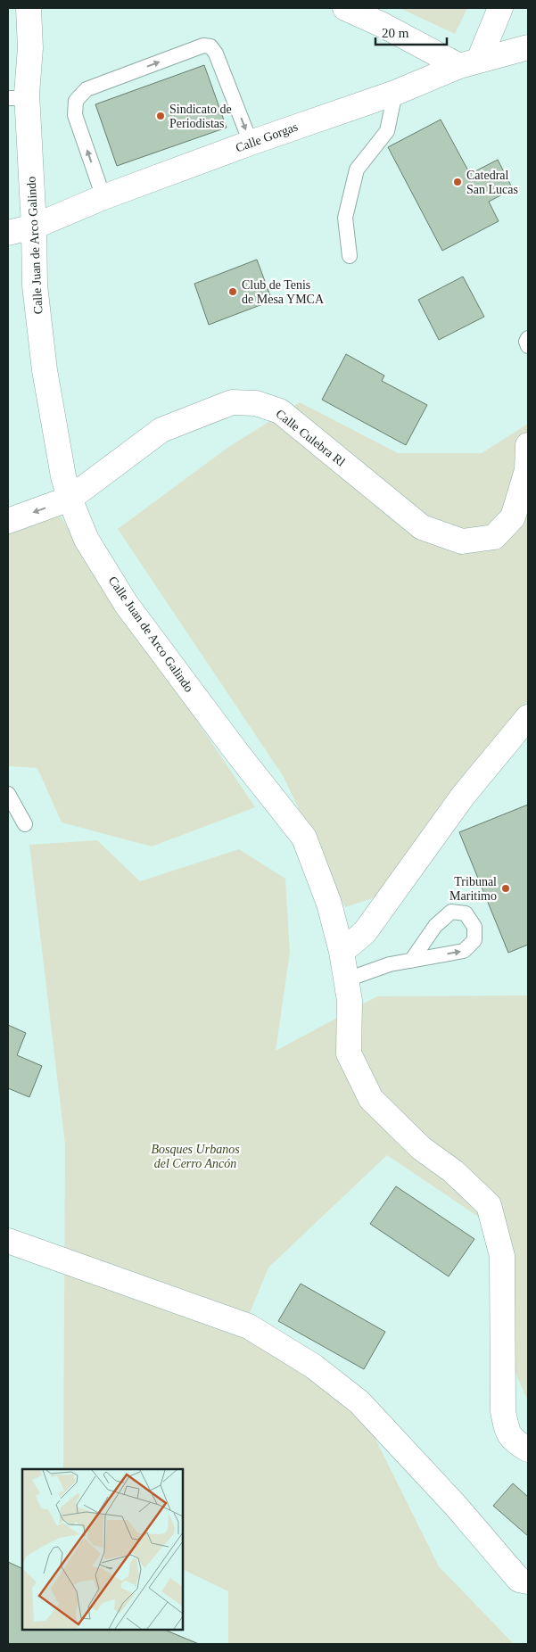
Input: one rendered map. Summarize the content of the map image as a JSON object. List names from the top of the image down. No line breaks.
{"streets":{"street":["Calle Gorgas","Calle Juan de Arco Galindo","Calle Culebra Rl"]},"crossings":[["Calle Gorgas","Calle Juan de Arco Galindo"],["Calle Juan de Arco Galindo","Calle Culebra Rl"]],"parks":["Bosques Urbanos del Cerro Ancón"],"places":["Sindicato de Periodistas","Catedral San Lucas","Club de Tenis de Mesa YMCA","Tribunal Maritimo"],"scale_bar":"20 m"}
